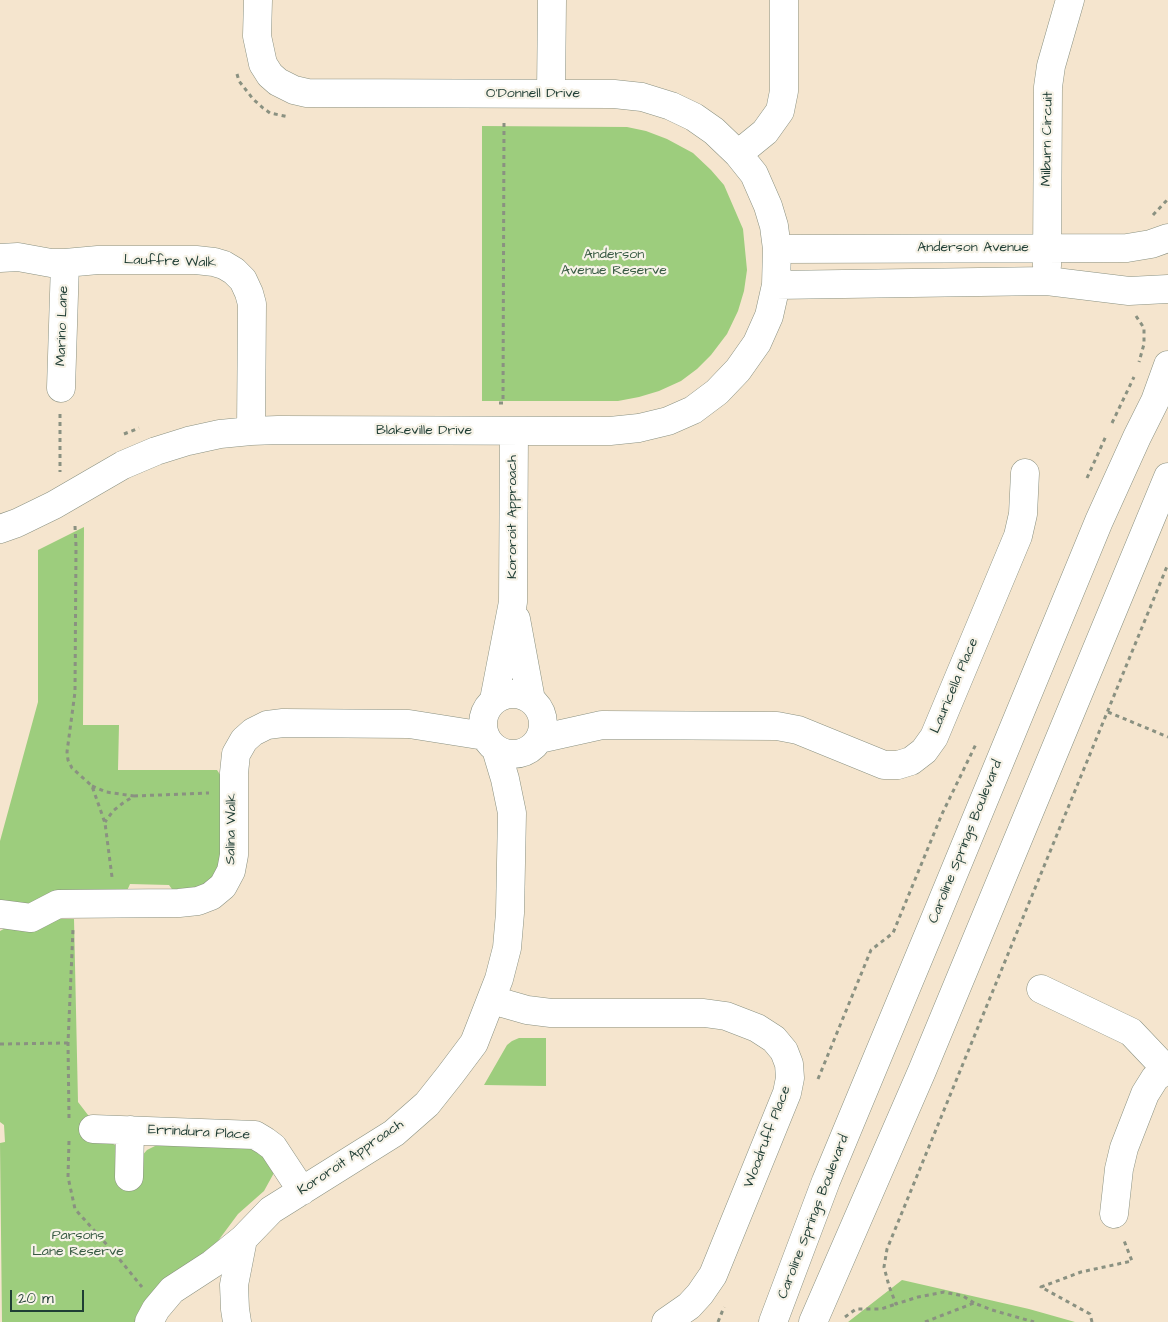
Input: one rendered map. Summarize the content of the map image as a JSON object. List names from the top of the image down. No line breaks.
{"streets":{"street":["O'Donnell Drive","Milburn Circuit","Anderson Avenue","Lauffre Walk","Marino Lane","Blakeville Drive","Kororoit Approach","Lauricella Place","Salina Walk","Caroline Springs Boulevard","Errindura Place","Woodruff Place"]},"crossings":[["O'Donnell Drive","Anderson Avenue"],["O'Donnell Drive","Blakeville Drive"],["Milburn Circuit","Anderson Avenue"],["Anderson Avenue","Blakeville Drive"],["Lauffre Walk","Marino Lane"],["Lauffre Walk","Blakeville Drive"],["Blakeville Drive","Kororoit Approach"],["Kororoit Approach","Lauricella Place"],["Kororoit Approach","Salina Walk"],["Kororoit Approach","Errindura Place"],["Kororoit Approach","Woodruff Place"],["Lauricella Place","Salina Walk"]],"parks":["Anderson Avenue Reserve","Parsons Lane Reserve"],"scale_bar":"20 m"}
